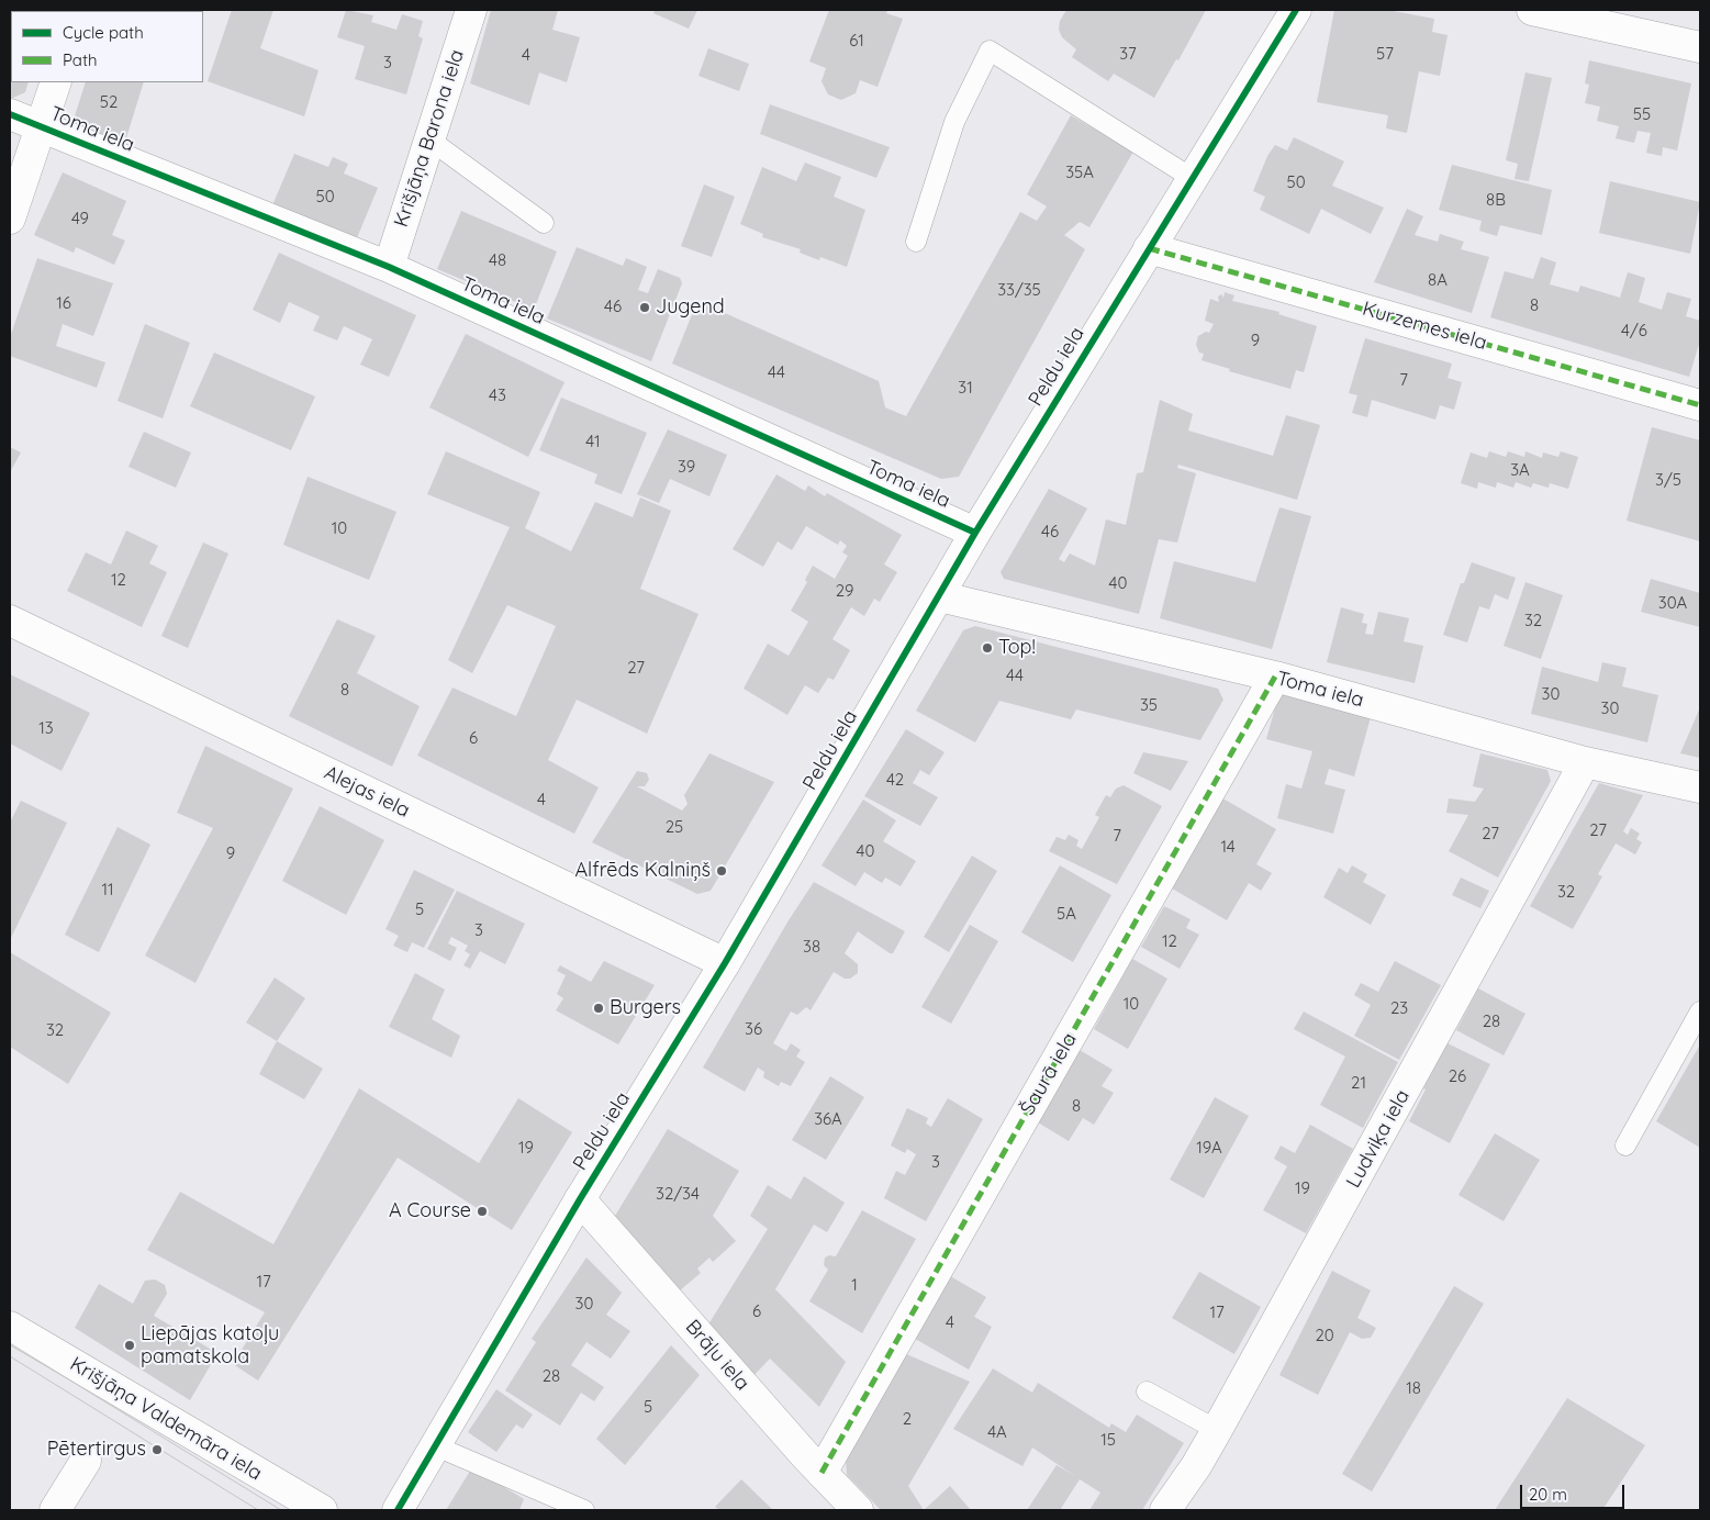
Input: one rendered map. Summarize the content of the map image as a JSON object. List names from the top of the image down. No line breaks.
{"streets":{"street":["Toma iela","Krišjāņa Barona iela","Kurzemes iela","Peldu iela","Alejas iela","Šaurā iela","Ludviķa iela","Brāļu iela","Krišjāņa Valdemāra iela"]},"crossings":[["Toma iela","Krišjāņa Barona iela"],["Toma iela","Peldu iela"],["Toma iela","Šaurā iela"],["Toma iela","Ludviķa iela"],["Kurzemes iela","Peldu iela"],["Peldu iela","Alejas iela"],["Peldu iela","Brāļu iela"],["Šaurā iela","Brāļu iela"]],"places":["Jugend","Top!","Alfrēds Kalniņš","Burgers","A Course","Liepājas katoļu pamatskola","Pētertirgus"],"house_numbers":["61","37","57","4","3","52","55","35A","50","50","8B","49","48","8A","33/35","16","8","46","4/6","9","44","7","31","43","41","39","3A","3/5","10","46","12","40","29","30A","32","27","44","8","30","35","30","13","6","42","4","25","27","27","7","14","40","9","11","32","5","5A","3","12","38","10","23","28","36","32","26","21","8","36A","19","19A","3","19","32/34","17","1","30","6","17","4","20","28","18","5","2","4A","15"],"legend":["Cycle path","Path"],"scale_bar":"20 m"}
